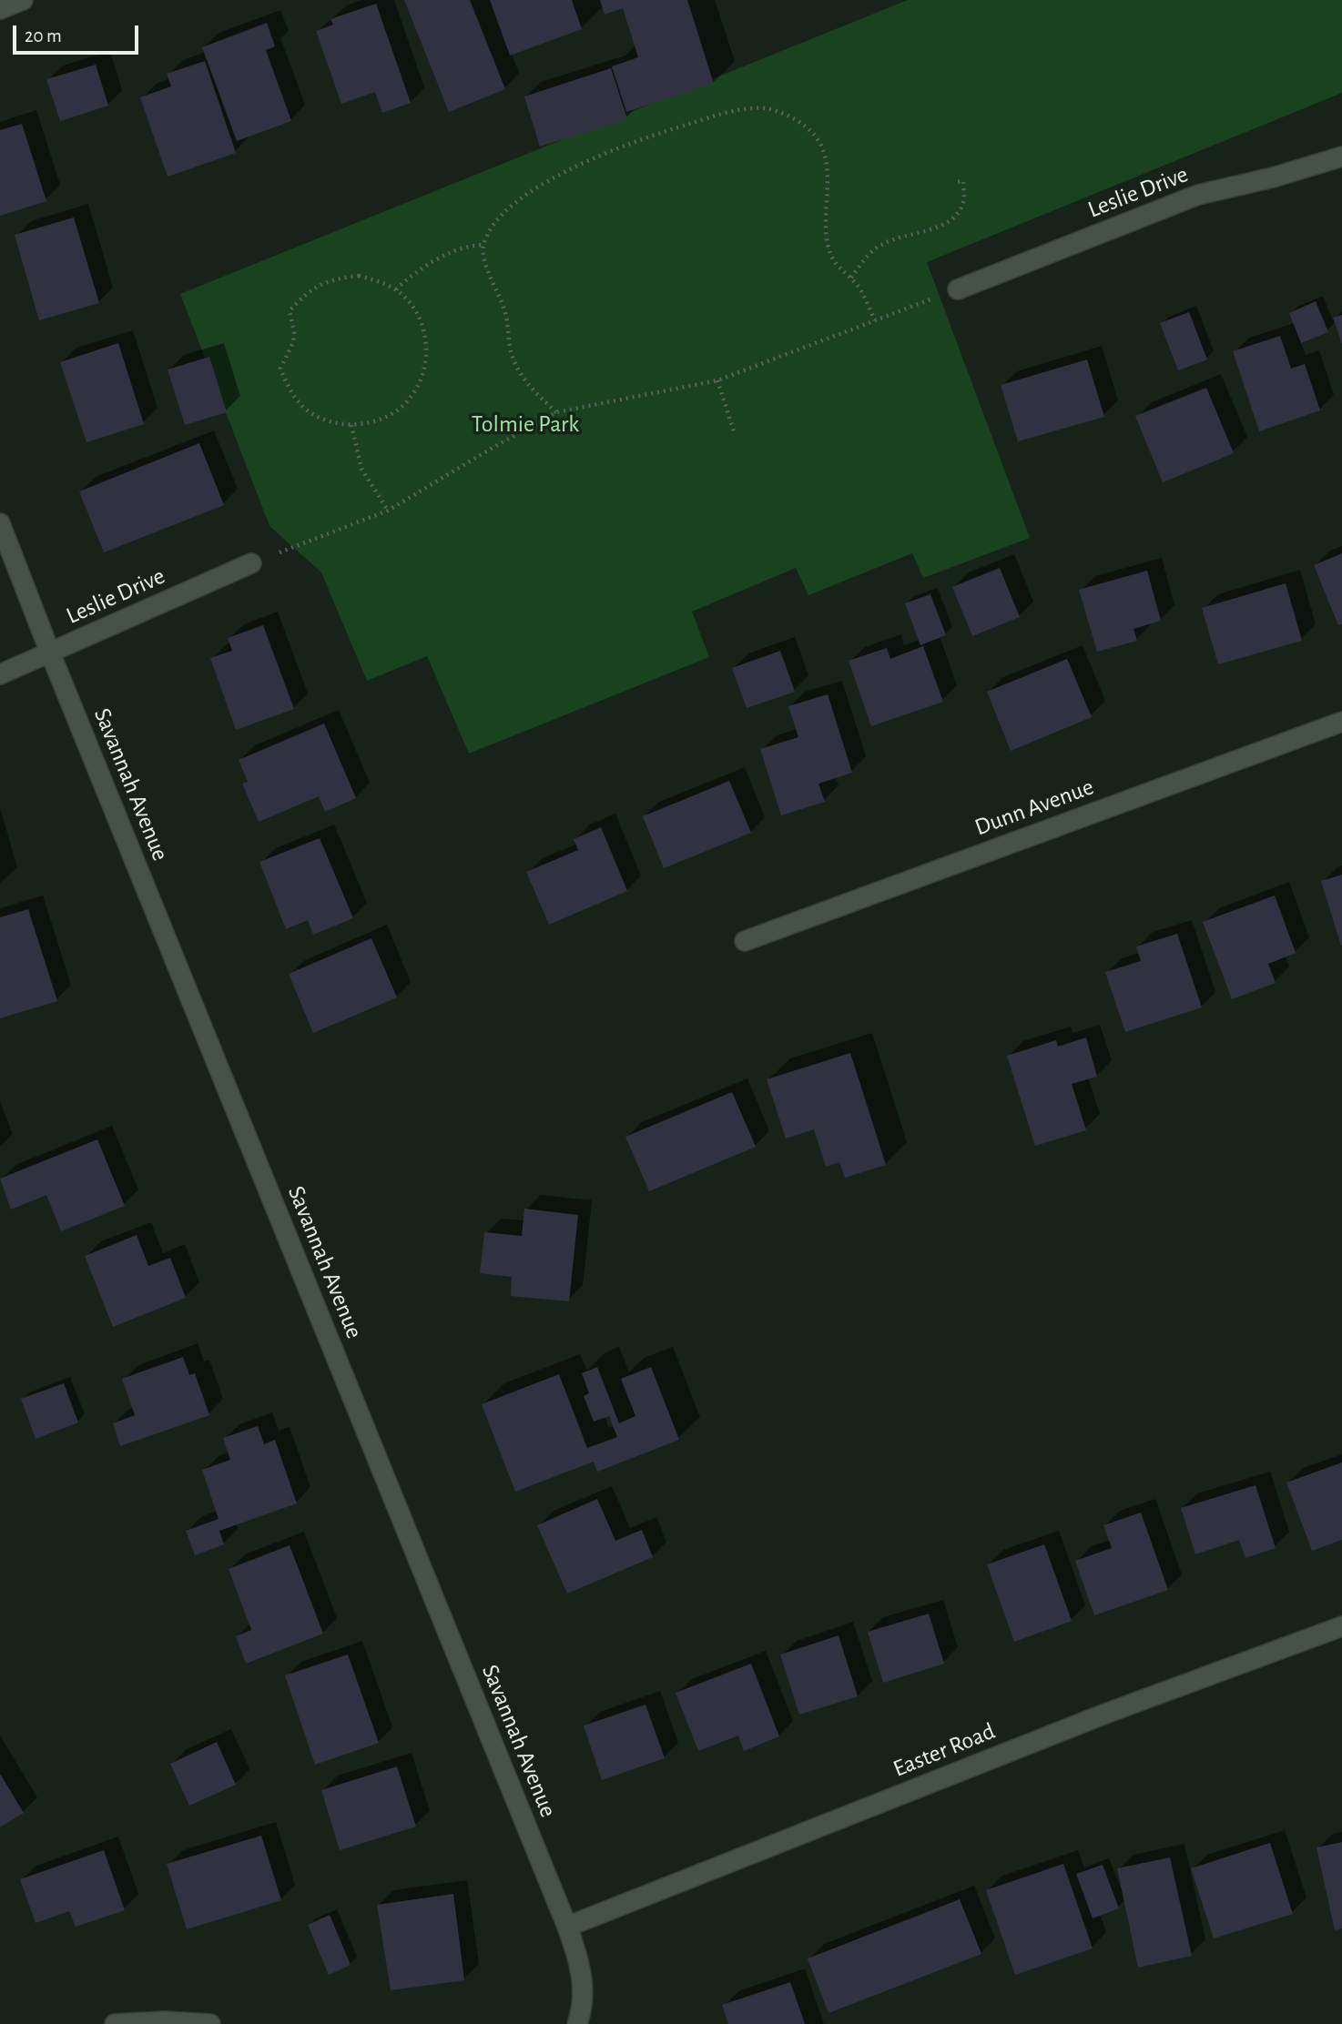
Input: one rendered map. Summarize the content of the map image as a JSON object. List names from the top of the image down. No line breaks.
{"streets":{"street":["Leslie Drive","Savannah Avenue","Dunn Avenue","Easter Road"]},"crossings":[["Leslie Drive","Savannah Avenue"],["Savannah Avenue","Easter Road"]],"parks":["Tolmie Park"],"scale_bar":"20 m"}
